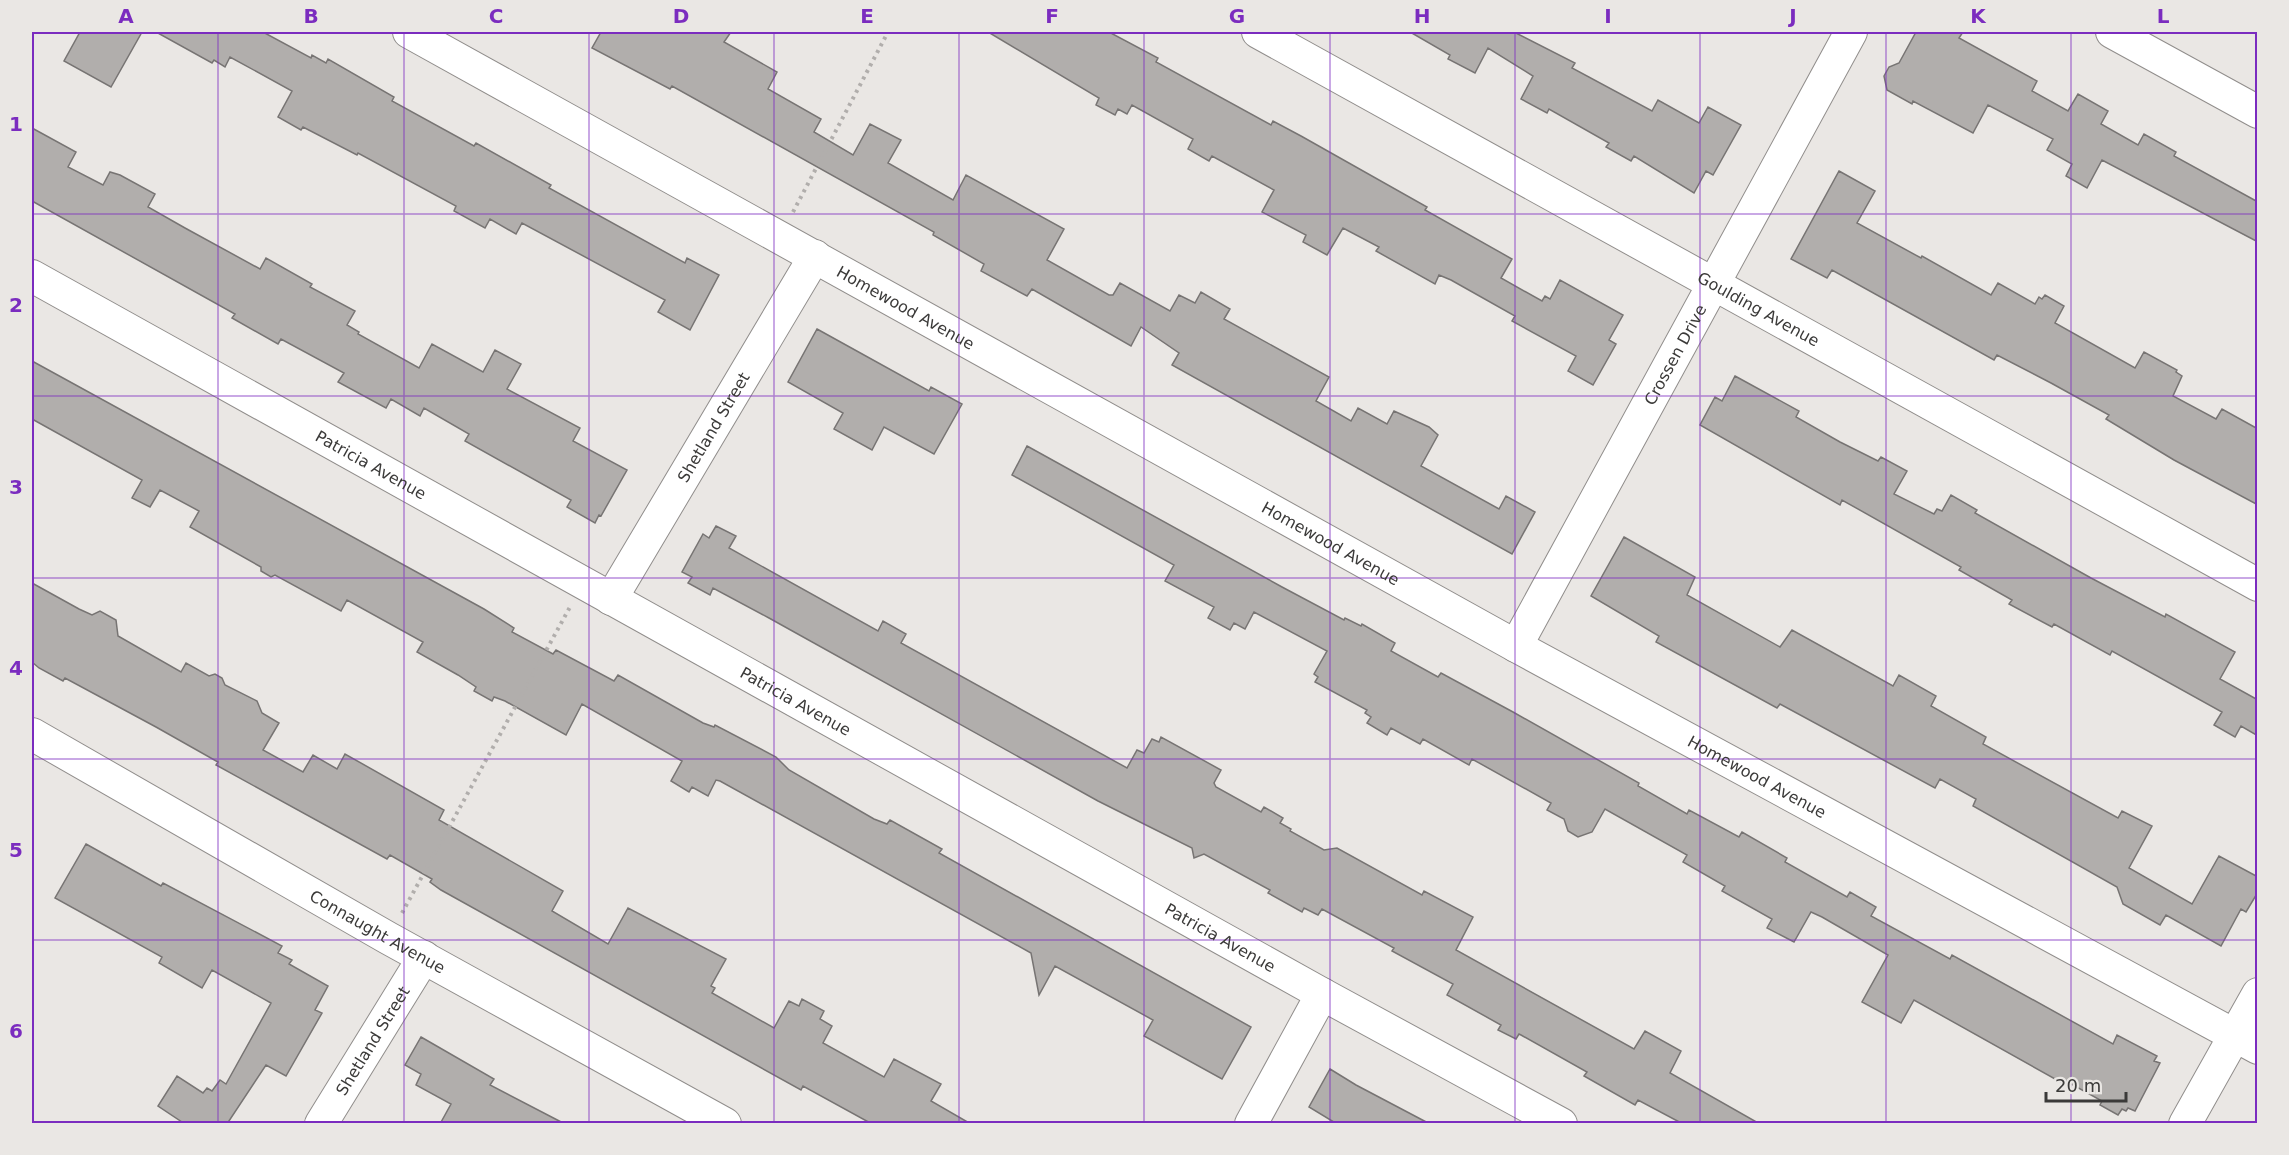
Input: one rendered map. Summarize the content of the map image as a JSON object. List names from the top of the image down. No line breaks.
{"streets":{"street":["Homewood Avenue","Goulding Avenue","Crossen Drive","Shetland Street","Patricia Avenue","Connaught Avenue"]},"crossings":[["Homewood Avenue","Crossen Drive"],["Homewood Avenue","Shetland Street"],["Goulding Avenue","Crossen Drive"],["Shetland Street","Patricia Avenue"],["Shetland Street","Connaught Avenue"]],"scale_bar":"20 m","grid":{"columns":["A","B","C","D","E","F","G","H","I","J","K","L"],"rows":["1","2","3","4","5","6"]}}
